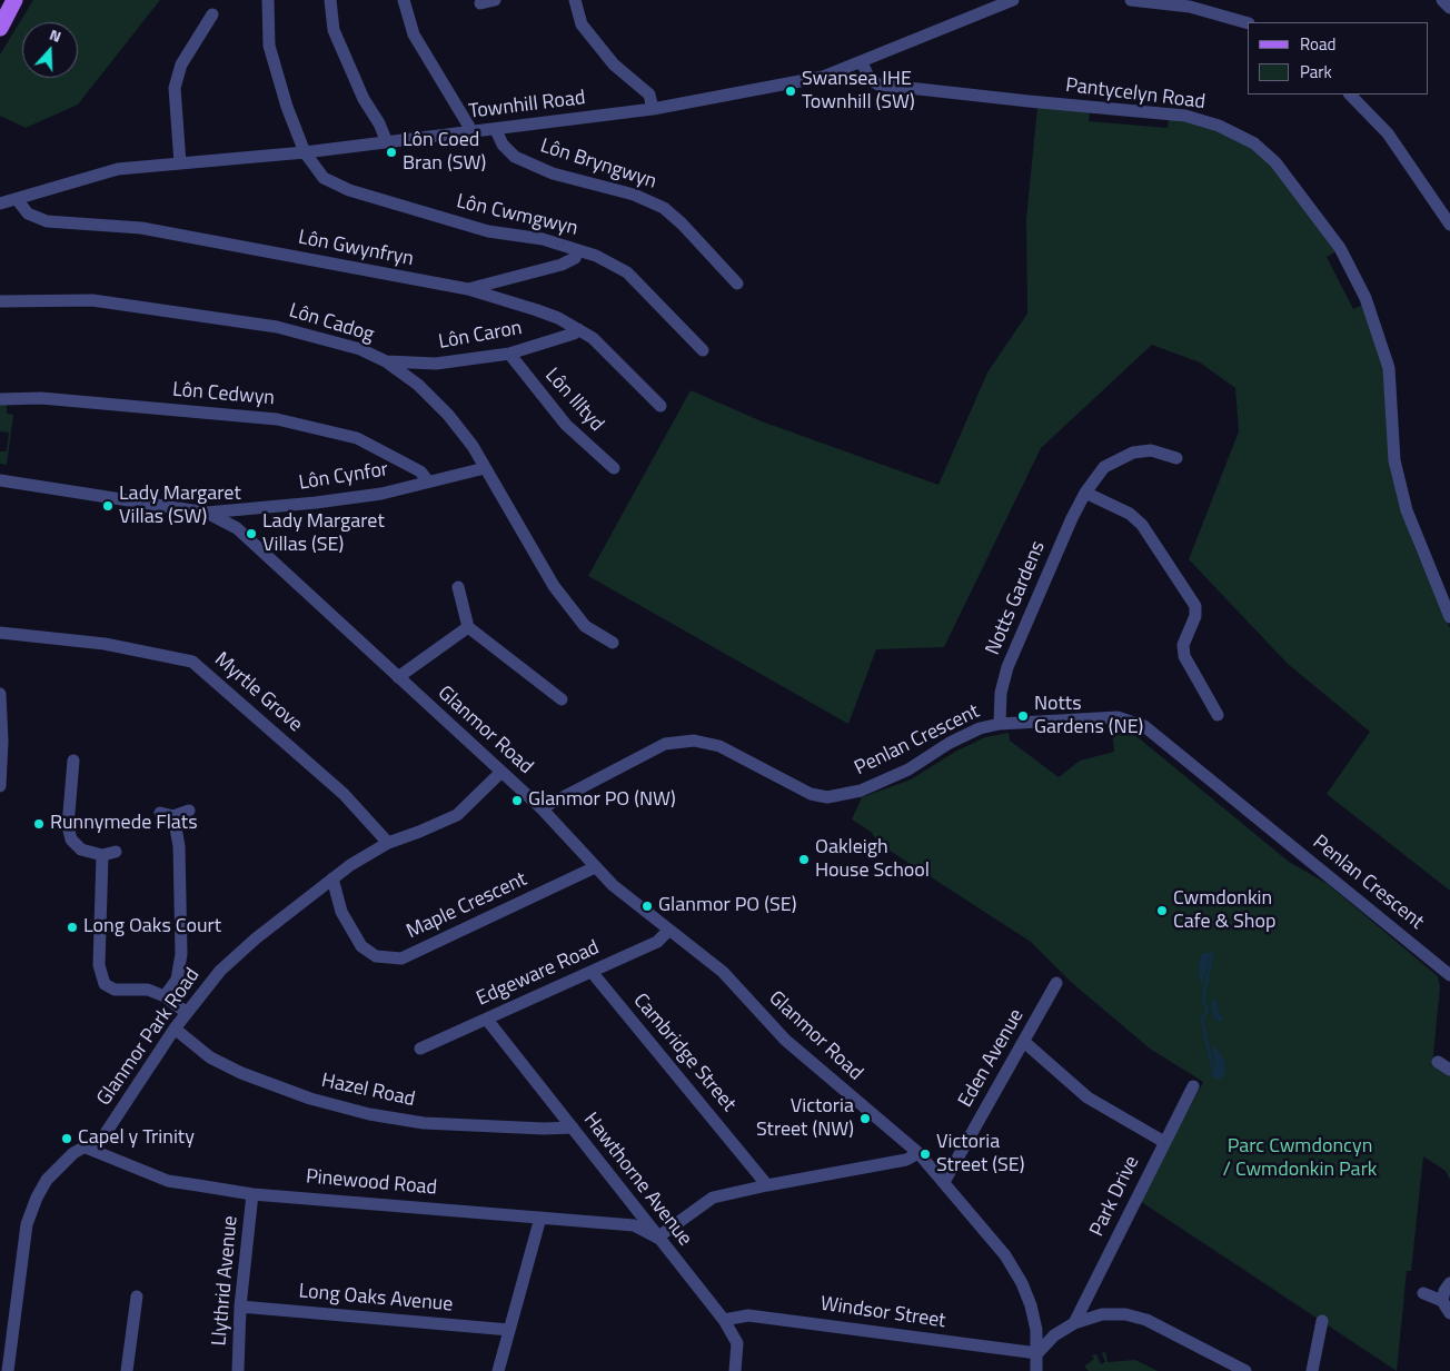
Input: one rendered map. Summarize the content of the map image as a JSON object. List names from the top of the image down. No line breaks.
{"streets":{"street":["Pantycelyn Road","Townhill Road","Lôn Bryngwyn","Lôn Cwmgwyn","Lôn Gwynfryn","Lôn Cadog","Lôn Caron","Lôn Cedwyn","Lôn Illtyd","Lôn Cynfor","Notts Gardens","Myrtle Grove","Glanmor Road","Penlan Crescent","Maple Crescent","Edgeware Road","Glanmor Park Road","Cambridge Street","Eden Avenue","Hazel Road","Hawthorne Avenue","Pinewood Road","Park Drive","Llythrid Avenue","Long Oaks Avenue","Windsor Street"]},"crossings":[["Pantycelyn Road","Townhill Road"],["Townhill Road","Lôn Bryngwyn"],["Townhill Road","Lôn Cwmgwyn"],["Townhill Road","Lôn Gwynfryn"],["Lôn Gwynfryn","Lôn Caron"],["Lôn Cadog","Lôn Caron"],["Lôn Cadog","Lôn Cynfor"],["Lôn Caron","Lôn Illtyd"],["Lôn Cedwyn","Lôn Cynfor"],["Lôn Cynfor","Glanmor Road"],["Notts Gardens","Penlan Crescent"],["Myrtle Grove","Glanmor Park Road"],["Glanmor Road","Penlan Crescent"],["Glanmor Road","Maple Crescent"],["Glanmor Road","Edgeware Road"],["Glanmor Road","Glanmor Park Road"],["Glanmor Road","Eden Avenue"],["Glanmor Road","Windsor Street"],["Maple Crescent","Glanmor Park Road"],["Edgeware Road","Cambridge Street"],["Edgeware Road","Hawthorne Avenue"],["Glanmor Park Road","Hazel Road"],["Glanmor Park Road","Pinewood Road"],["Hazel Road","Hawthorne Avenue"],["Hawthorne Avenue","Pinewood Road"],["Hawthorne Avenue","Windsor Street"],["Pinewood Road","Llythrid Avenue"],["Llythrid Avenue","Long Oaks Avenue"]],"parks":["Parc Cwmdoncyn / Cwmdonkin Park"],"places":["Swansea IHE Townhill (SW)","Lôn Coed Bran (SW)","Lady Margaret Villas (SW)","Lady Margaret Villas (SE)","Notts Gardens (NE)","Glanmor PO (NW)","Runnymede Flats","Oakleigh House School","Glanmor PO (SE)","Cwmdonkin Cafe & Shop","Long Oaks Court","Victoria Street (NW)","Capel y Trinity","Victoria Street (SE)"],"legend":["Road","Park"],"north":"top"}
